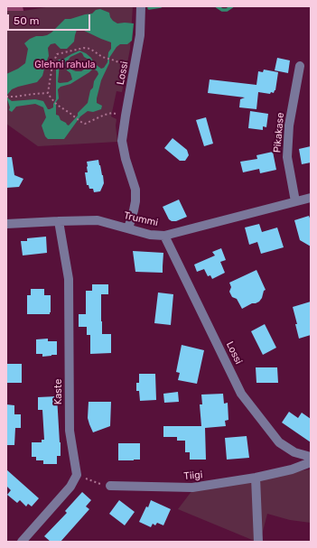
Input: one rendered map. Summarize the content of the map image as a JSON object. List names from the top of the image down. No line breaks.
{"streets":{"street":["Lossi","Pikakase","Trummi","Kaste","Tiigi"]},"crossings":[["Lossi","Trummi"],["Pikakase","Trummi"],["Trummi","Kaste"]],"parks":["Glehni rahula"],"scale_bar":"50 m"}
